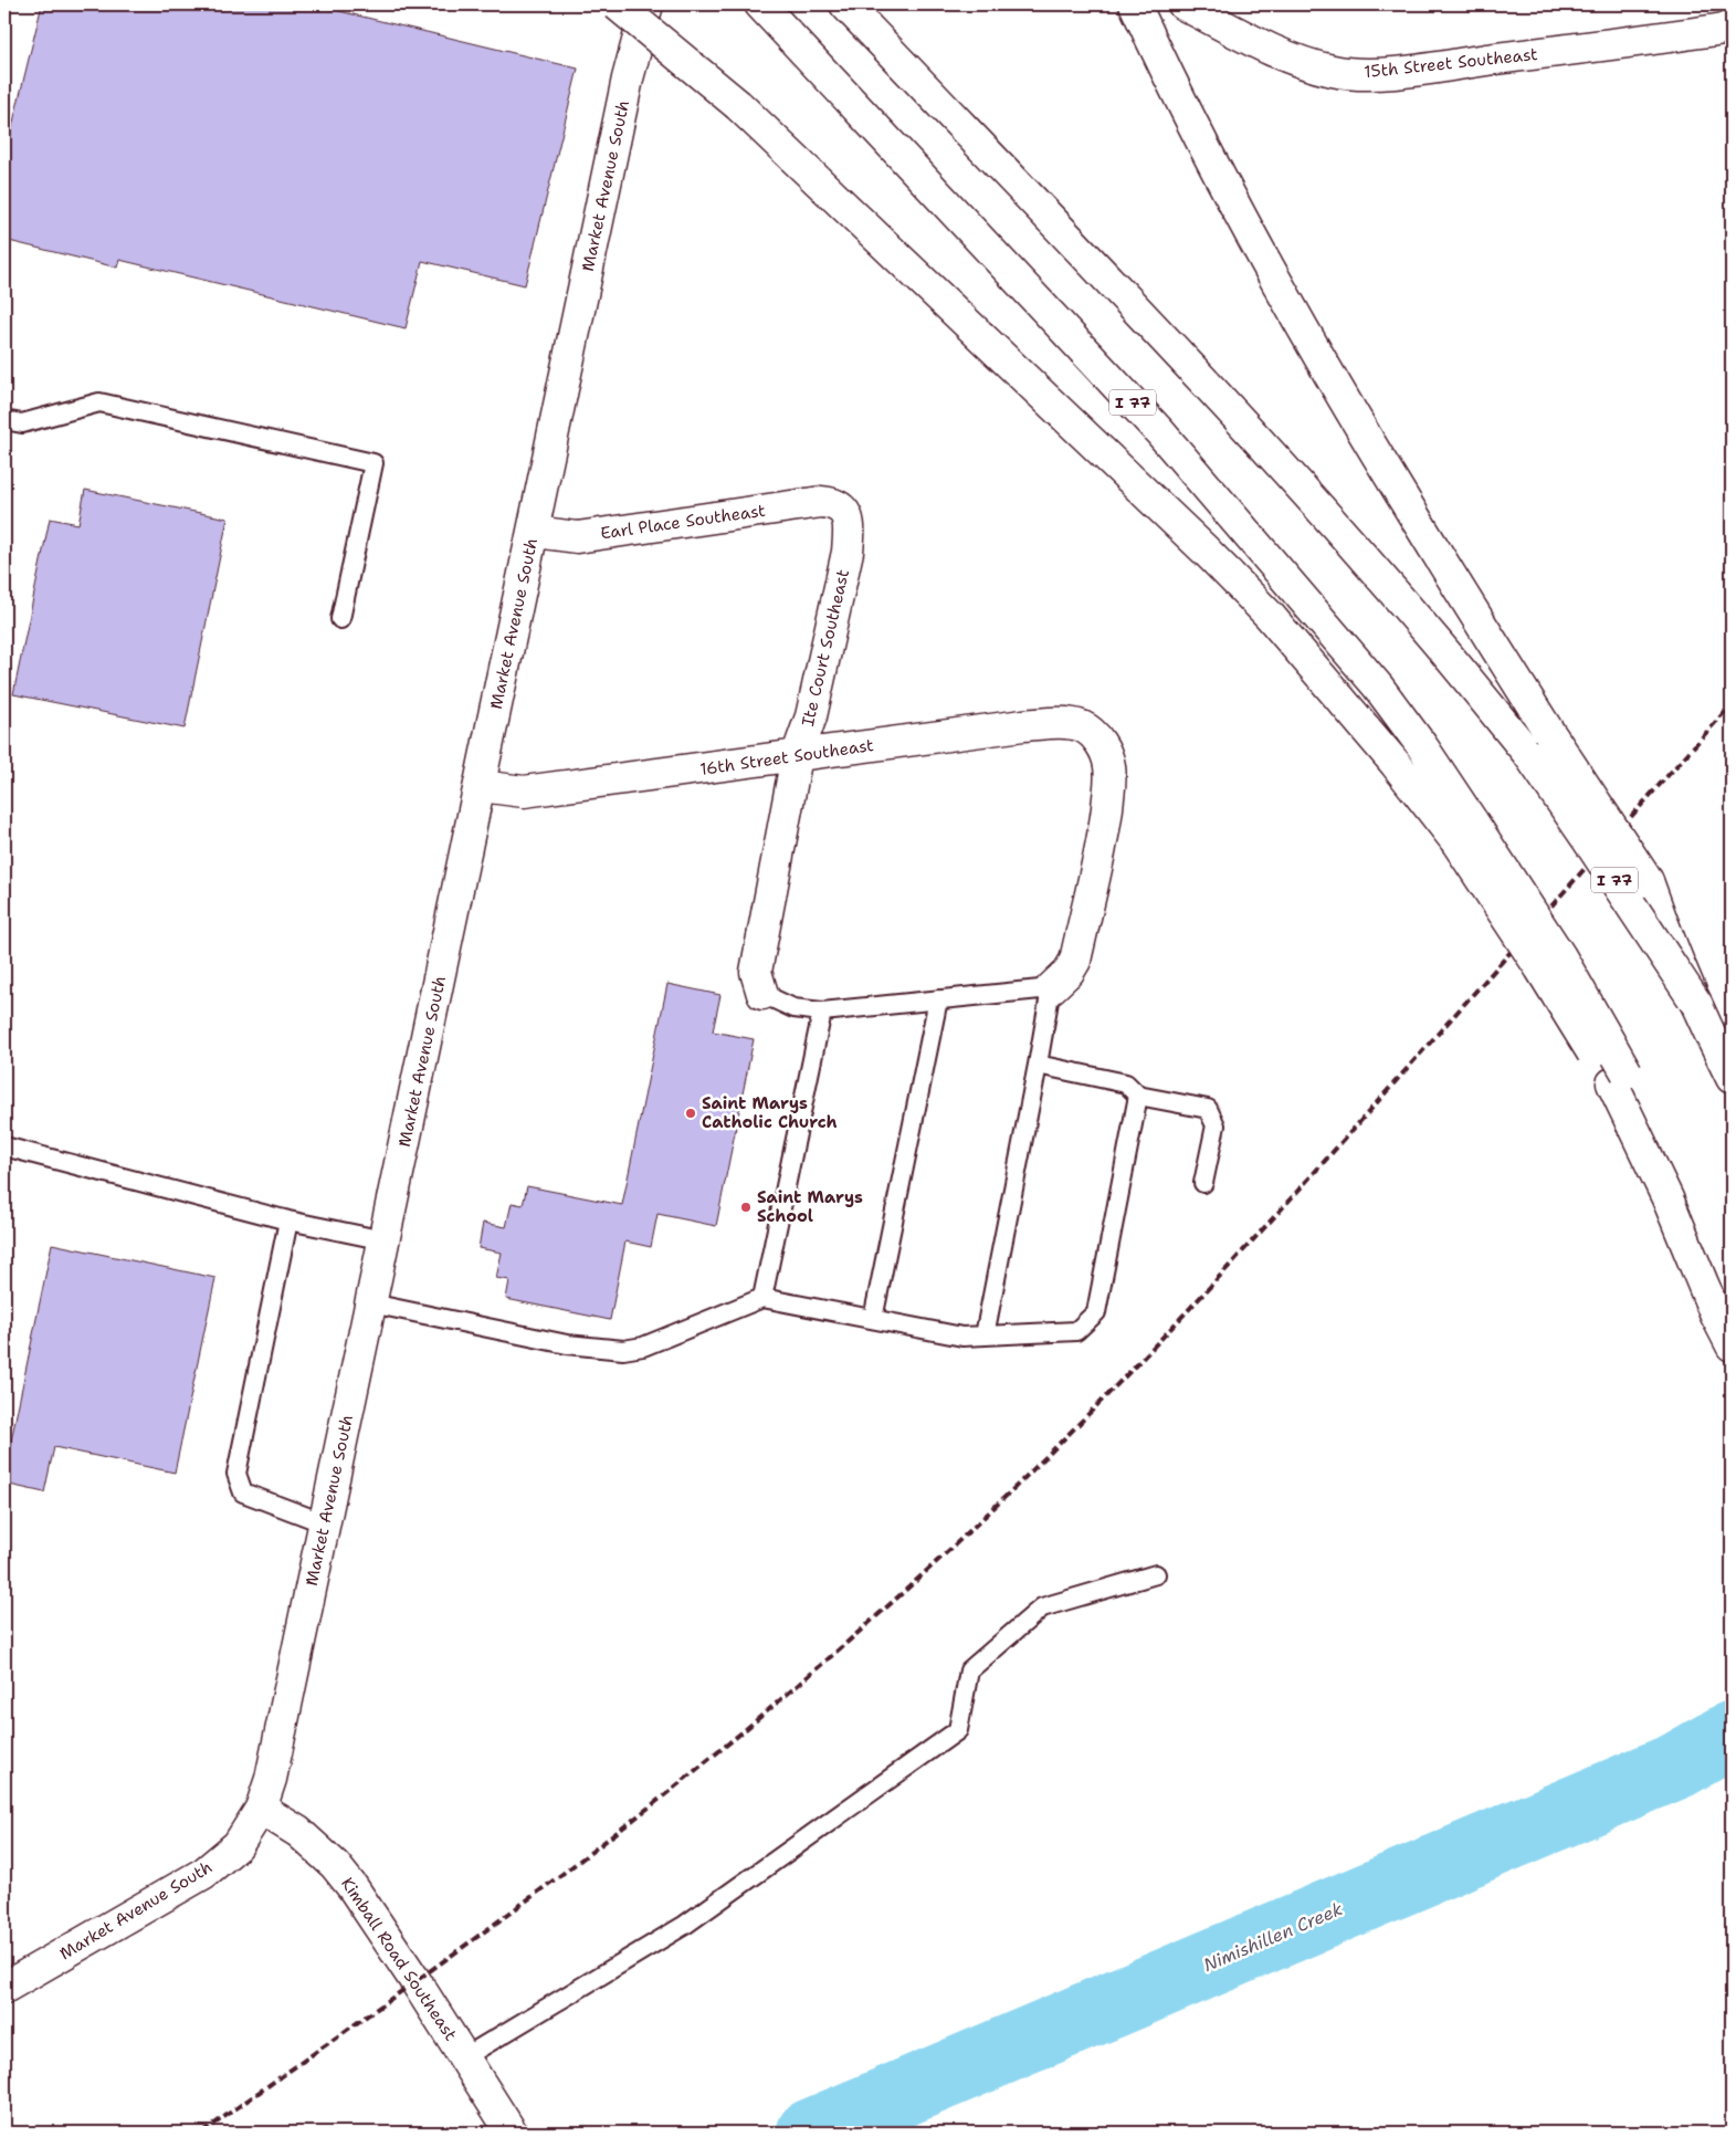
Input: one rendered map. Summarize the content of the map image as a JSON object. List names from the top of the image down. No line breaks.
{"streets":{"main road":["15th Street Southeast","Market Avenue South","I 77","Earl Place Southeast","Ite Court Southeast","16th Street Southeast","Kimball Road Southeast"]},"crossings":[["Market Avenue South","Earl Place Southeast"],["Market Avenue South","16th Street Southeast"],["Market Avenue South","Kimball Road Southeast"],["Earl Place Southeast","Ite Court Southeast"],["Ite Court Southeast","16th Street Southeast"]],"water":["Nimishillen Creek"],"places":["Saint Marys Catholic Church","Saint Marys School"]}
